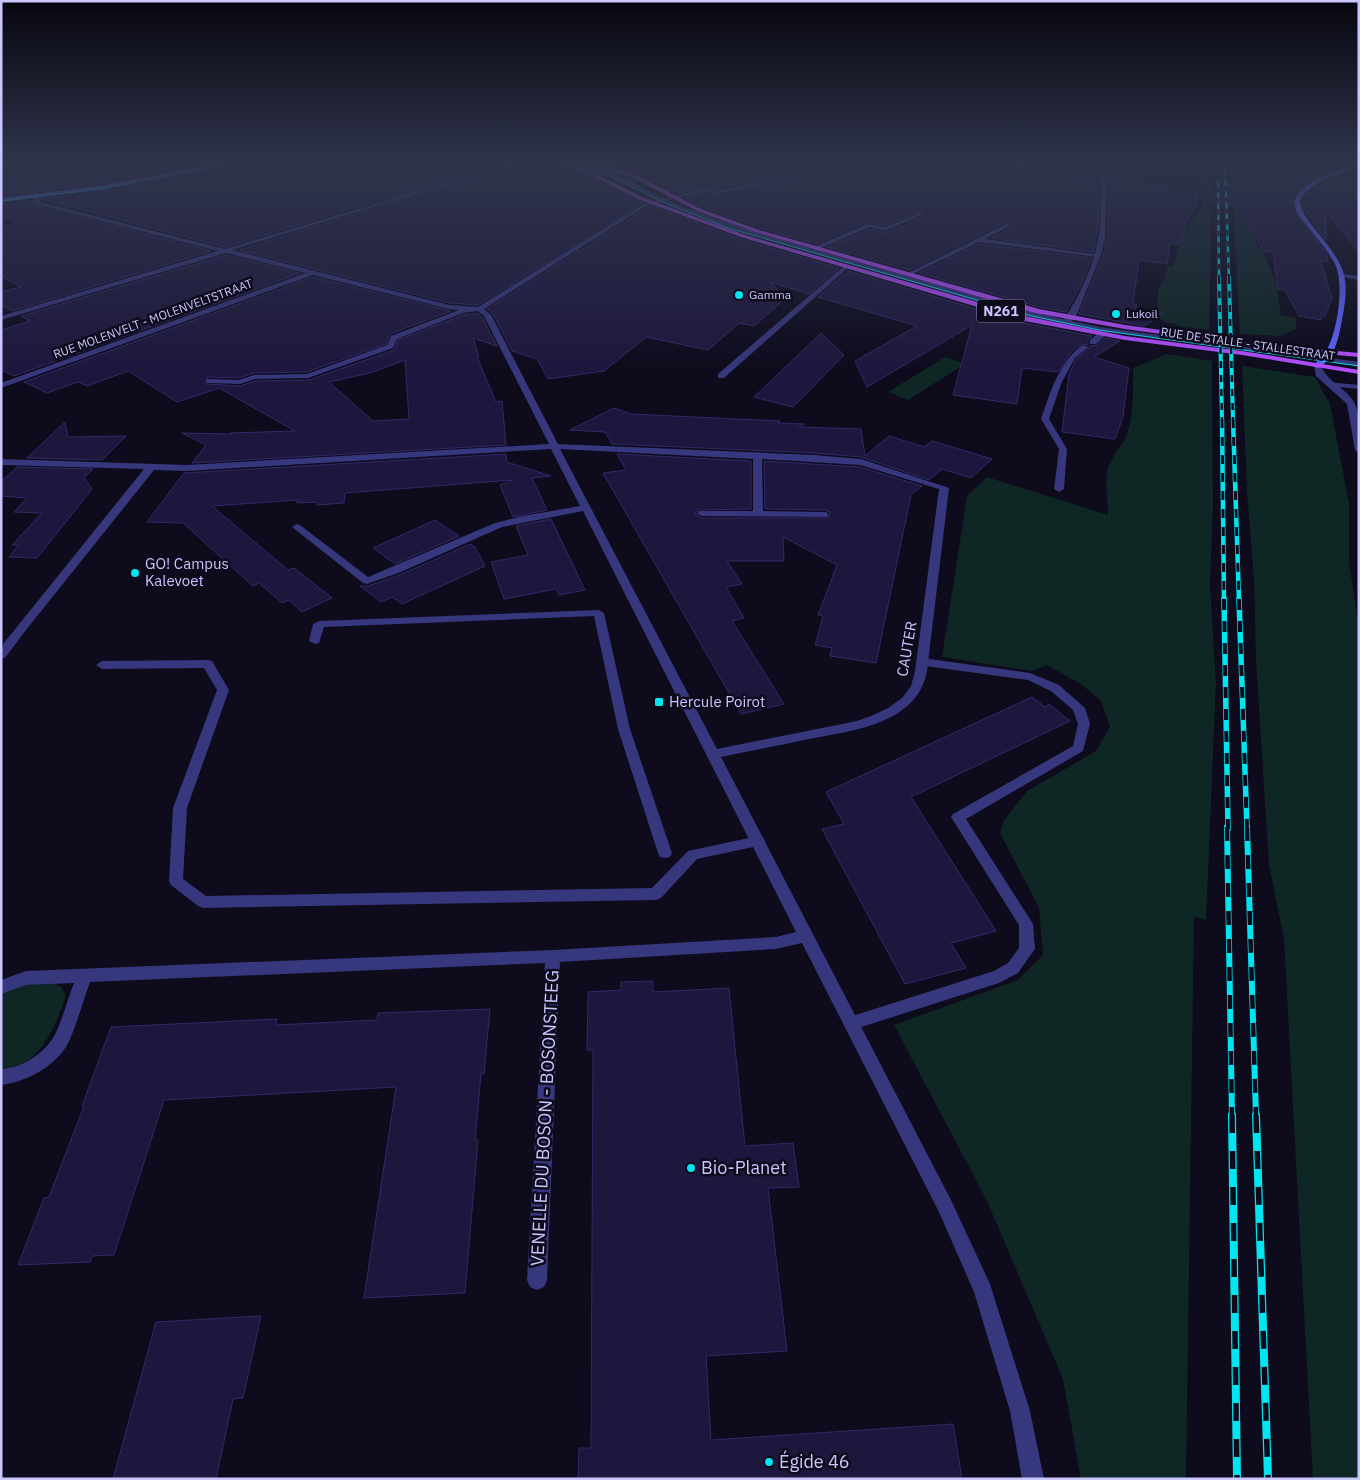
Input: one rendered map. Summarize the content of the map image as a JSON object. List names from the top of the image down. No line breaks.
{"streets":{"main road":["N261","RUE DE STALLE - STALLESTRAAT"],"street":["RUE MOLENVELT - MOLENVELTSTRAAT","CAUTER","VENELLE DU BOSON - BOSONSTEEG"]},"places":{"other":["Gamma","Lukoil","GO! Campus Kalevoet","Bio-Planet","Égide 46"],"transit":["Hercule Poirot"]}}
